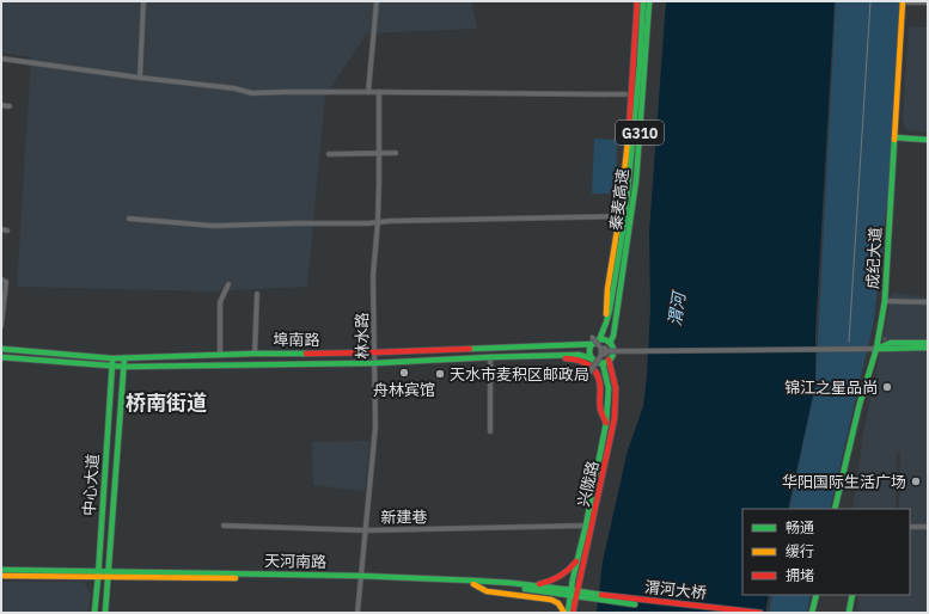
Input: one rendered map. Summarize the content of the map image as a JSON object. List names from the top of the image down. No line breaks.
{"streets":{"main road":["G310","秦麦高速","成纪大道","埠南路","兴陇路","中心大道","天河南路","渭河大桥"],"street":["林水路","新建巷"]},"crossings":[["秦麦高速","埠南路"],["秦麦高速","兴陇路"],["林水路","埠南路"],["林水路","新建巷"],["林水路","天河南路"],["埠南路","兴陇路"],["埠南路","中心大道"],["兴陇路","新建巷"],["兴陇路","天河南路"],["中心大道","天河南路"],["天河南路","渭河大桥"]],"districts":["桥南街道"],"water":["渭河"],"places":["舟林宾馆","天水市麦积区邮政局","锦江之星品尚","华阳国际生活广场"],"legend":["畅通","缓行","拥堵"]}
